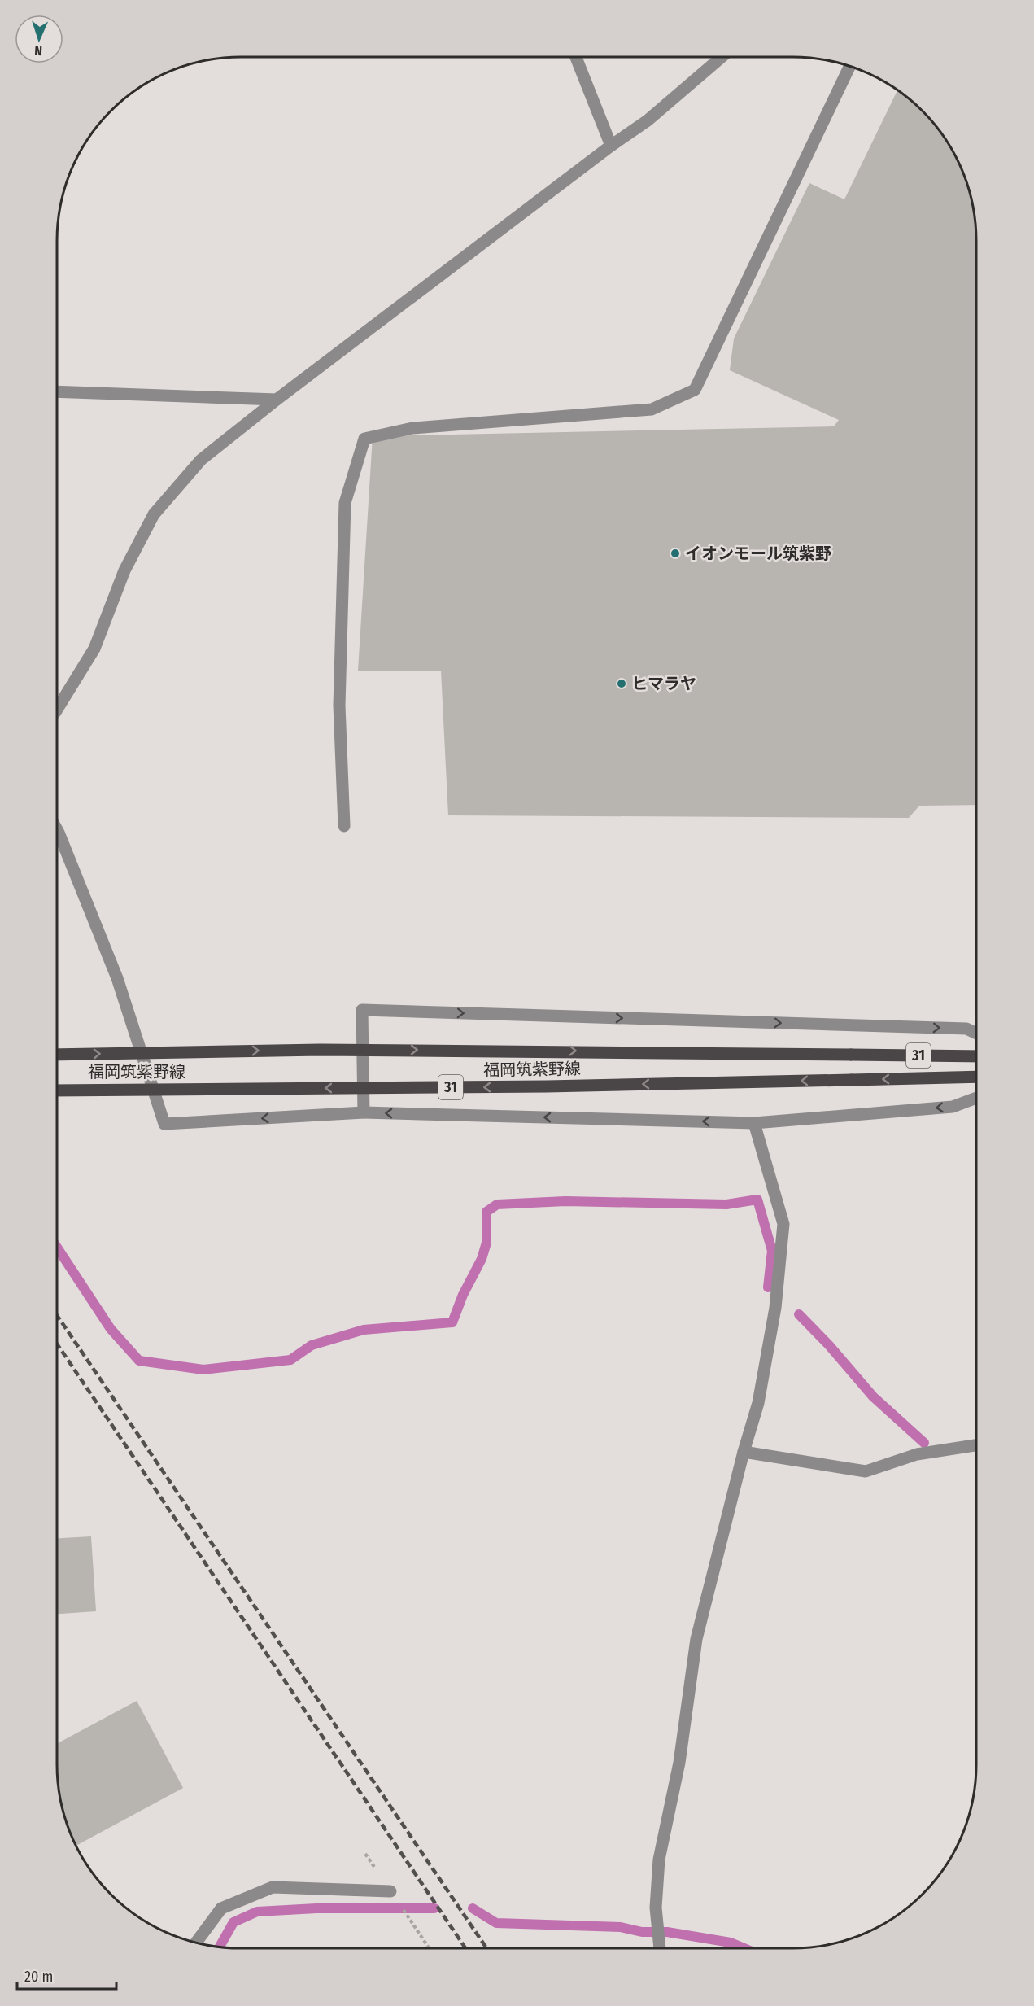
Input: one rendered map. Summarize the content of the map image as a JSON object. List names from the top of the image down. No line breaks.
{"streets":{"main road":["31","福岡筑紫野線"]},"places":["イオンモール筑紫野","ヒマラヤ"],"scale_bar":"20 m","north":"bottom"}
